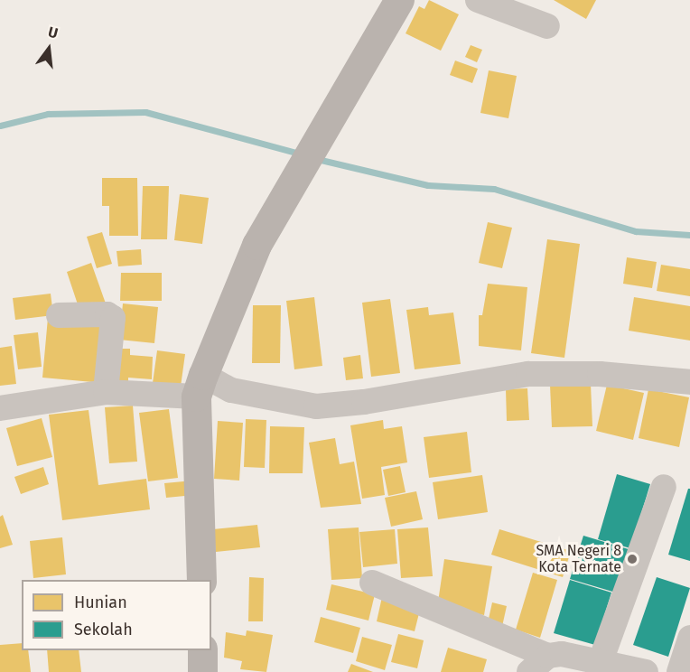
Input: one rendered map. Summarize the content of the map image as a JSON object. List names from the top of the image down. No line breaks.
{"places":["SMA Negeri 8 Kota Ternate"],"legend":["Hunian","Sekolah"],"north":"top"}
